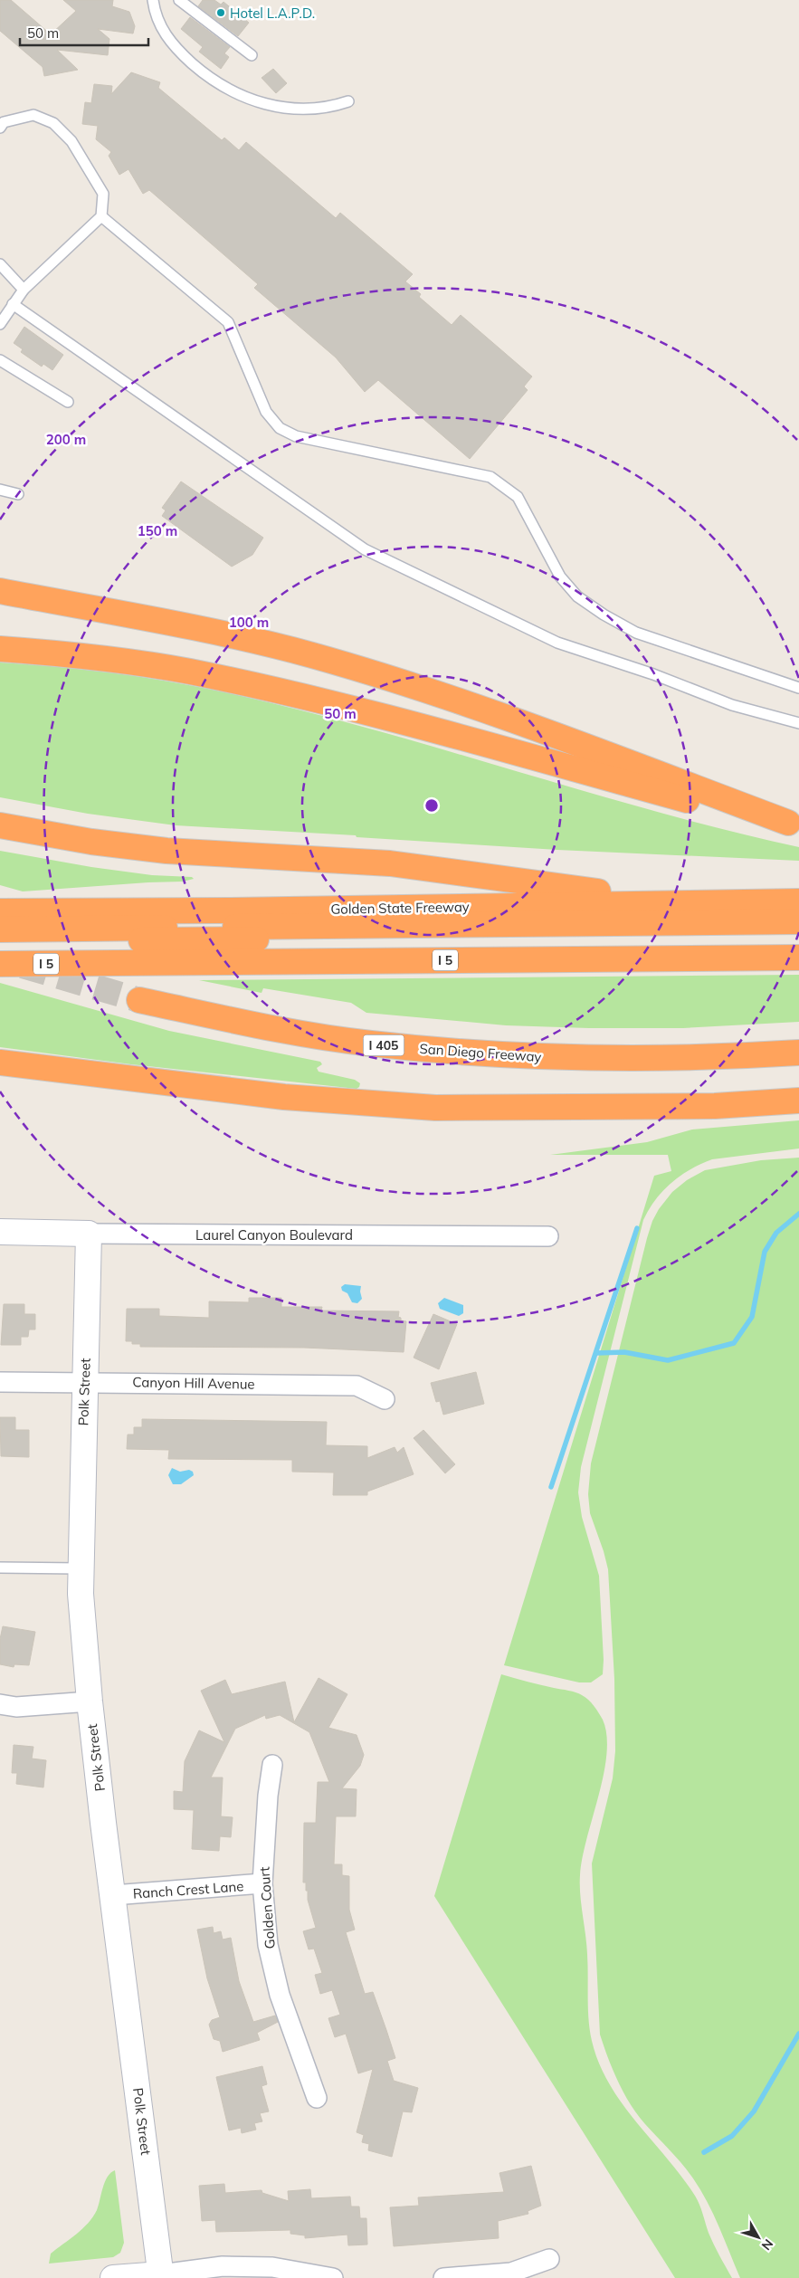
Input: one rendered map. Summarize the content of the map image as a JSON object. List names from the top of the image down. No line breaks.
{"streets":{"highway":["Golden State Freeway","I 5","I 405","San Diego Freeway"],"street":["Laurel Canyon Boulevard","Canyon Hill Avenue","Polk Street","Ranch Crest Lane","Golden Court"]},"crossings":[["Laurel Canyon Boulevard","Polk Street"],["Canyon Hill Avenue","Polk Street"],["Polk Street","Ranch Crest Lane"],["Ranch Crest Lane","Golden Court"]],"places":["Hotel L.A.P.D."],"scale_bar":"50 m","north":"bottom right","rings":["200 m","150 m","100 m","50 m"]}
